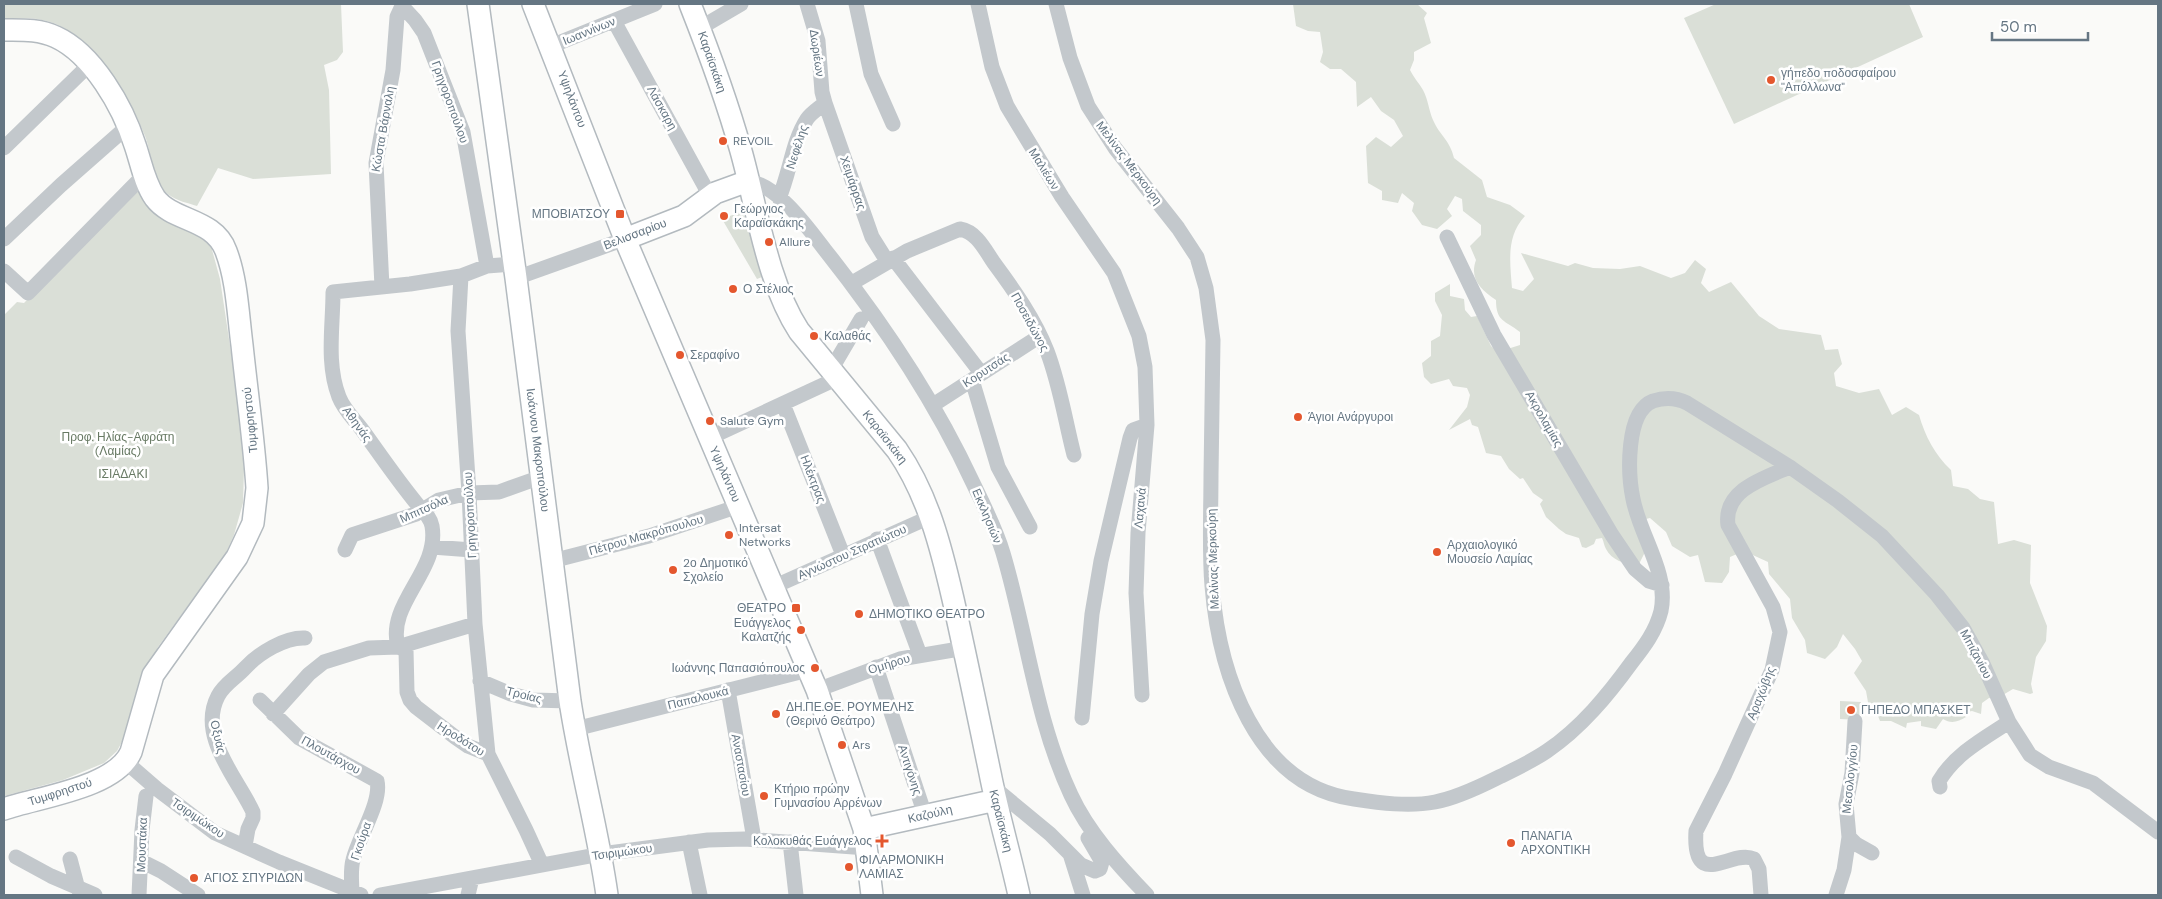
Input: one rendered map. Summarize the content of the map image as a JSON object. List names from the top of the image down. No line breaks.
{"streets":{"street":["Ιωαννίνων","Δωριέων","Καραϊσκάκη","Υψηλάντου","Γρηγοροπούλου","Λάσκαρη","Κώστα Βάρναλη","Νεφέλης","Μελίνας Μερκούρη","Μαλιέων","Χειμάρρας","Βελισσαρίου","Ποσειδώνος","Κορυτσάς","Ακρολαμίας","Τυμφρηστού","Αθηνάς","Ιωάννου Μακροπούλου","Ηλέκτρας","Λαχανά","Μπιτσόλα","Εκκλησιών","Πέτρου Μακρόπουλου","Αγνώστου Στρατιώτου","Μπιζανίου","Ομήρου","Αραχώβης","Τροίας","Παπαλουκά","Οξυάς","Ηροδότου","Πλουτάρχου","Αναστασίου","Αντιγόνης","Μεσολογγίου","Καζούλη","Τσιριμώκου","Γκούρα","Μουστάκα"]},"crossings":[["Ιωαννίνων","Υψηλάντου"],["Ιωαννίνων","Λάσκαρη"],["Δωριέων","Νεφέλης"],["Δωριέων","Χειμάρρας"],["Καραϊσκάκη","Βελισσαρίου"],["Καραϊσκάκη","Εκκλησιών"],["Καραϊσκάκη","Αγνώστου Στρατιώτου"],["Καραϊσκάκη","Ομήρου"],["Καραϊσκάκη","Καζούλη"],["Υψηλάντου","Βελισσαρίου"],["Υψηλάντου","Πέτρου Μακρόπουλου"],["Υψηλάντου","Αγνώστου Στρατιώτου"],["Υψηλάντου","Ομήρου"],["Υψηλάντου","Παπαλουκά"],["Υψηλάντου","Καζούλη"],["Υψηλάντου","Τσιριμώκου"],["Γρηγοροπούλου","Κώστα Βάρναλη"],["Γρηγοροπούλου","Βελισσαρίου"],["Γρηγοροπούλου","Μπιτσόλα"],["Γρηγοροπούλου","Τροίας"],["Γρηγοροπούλου","Ηροδότου"],["Λάσκαρη","Βελισσαρίου"],["Κώστα Βάρναλη","Βελισσαρίου"],["Νεφέλης","Χειμάρρας"],["Νεφέλης","Εκκλησιών"],["Μελίνας Μερκούρη","Ακρολαμίας"],["Μελίνας Μερκούρη","Μπιζανίου"],["Μαλιέων","Λαχανά"],["Χειμάρρας","Ποσειδώνος"],["Χειμάρρας","Κορυτσάς"],["Βελισσαρίου","Αθηνάς"],["Βελισσαρίου","Ιωάννου Μακροπούλου"],["Βελισσαρίου","Εκκλησιών"],["Ποσειδώνος","Κορυτσάς"],["Κορυτσάς","Εκκλησιών"],["Τυμφρηστού","Τσιριμώκου"],["Αθηνάς","Μπιτσόλα"],["Ιωάννου Μακροπούλου","Μπιτσόλα"],["Ιωάννου Μακροπούλου","Πέτρου Μακρόπουλου"],["Ιωάννου Μακροπούλου","Τροίας"],["Ιωάννου Μακροπούλου","Τσιριμώκου"],["Ηλέκτρας","Αγνώστου Στρατιώτου"],["Μπιζανίου","Αραχώβης"],["Ομήρου","Αντιγόνης"],["Παπαλουκά","Αναστασίου"],["Οξυάς","Τσιριμώκου"],["Ηροδότου","Τσιριμώκου"],["Πλουτάρχου","Γκούρα"],["Αναστασίου","Τσιριμώκου"],["Αντιγόνης","Καζούλη"],["Καζούλη","Τσιριμώκου"],["Τσιριμώκου","Γκούρα"]],"parks":["Προφ. Ηλίας-Αφράτη (Λαμίας)","ΙΣΙΑΔΑΚΙ"],"places":{"other":["γήπεδο ποδοσφαίρου ''Απόλλωνα''","REVOIL","Γεώργιος Καραϊσκάκης","Allure","Ο Στέλιος","Καλαθάς","Σεραφίνο","Άγιοι Ανάργυροι","Salute Gym","Intersat Networks","Αρχαιολογικό Μουσείο Λαμίας","2ο Δημοτικό Σχολείο","ΔΗΜΟΤΙΚΟ ΘΕΑΤΡΟ","Ευάγγελος Καλατζής","Ιωάννης Παπασιόπουλος","ΓΗΠΕΔΟ ΜΠΑΣΚΕΤ","ΔΗ.ΠΕ.ΘΕ. ΡΟΥΜΕΛΗΣ (Θερινό Θεάτρο)","Ars","Κτήριο πρώην Γυμνασίου Αρρένων","ΠΑΝΑΓΙΑ ΑΡΧΟΝΤΙΚΗ","ΦΙΛΑΡΜΟΝΙΚΗ ΛΑΜΙΑΣ","ΑΓΙΟΣ ΣΠΥΡΙΔΩΝ"],"transit":["ΜΠΟΒΙΑΤΣΟΥ","ΘΕΑΤΡΟ"],"health":["Κολοκυθάς Ευάγγελος"]},"scale_bar":"50 m"}
